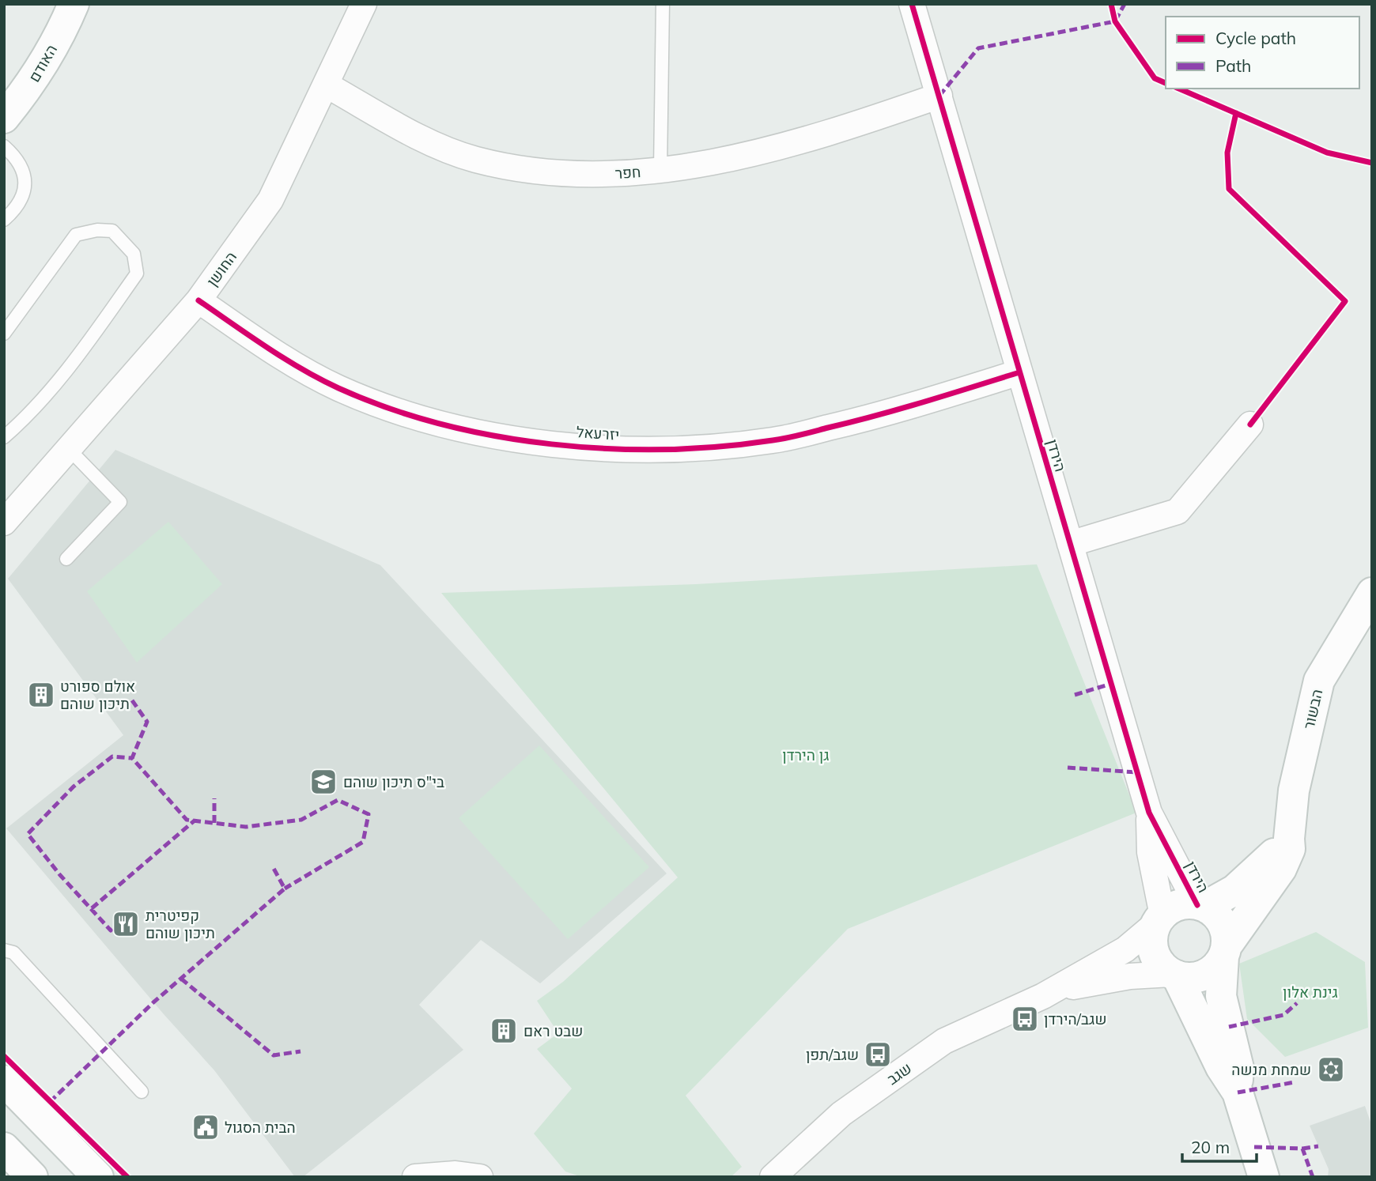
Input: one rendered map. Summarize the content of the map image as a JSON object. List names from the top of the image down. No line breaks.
{"streets":{"street":["האודם","חפר","החושן","יזרעאל","הירדן","הבשור","שגב"]},"crossings":[["חפר","החושן"],["חפר","הירדן"],["החושן","יזרעאל"],["יזרעאל","הירדן"],["הירדן","הבשור"],["הירדן","שגב"],["הבשור","שגב"]],"parks":["גן הירדן","גינת אלון"],"places":{"building":["אולם ספורט תיכון שוהם","שבט ראם"],"school or university":["בי\"ס תיכון שוהם"],"restaurant":["קפיטרית תיכון שוהם"],"bus stop":["שגב/הירדן","שגב/תפן"],"synagogue":["שמחת מנשה"],"public building":["הבית הסגול"]},"legend":["Cycle path","Path"],"scale_bar":"20 m"}
